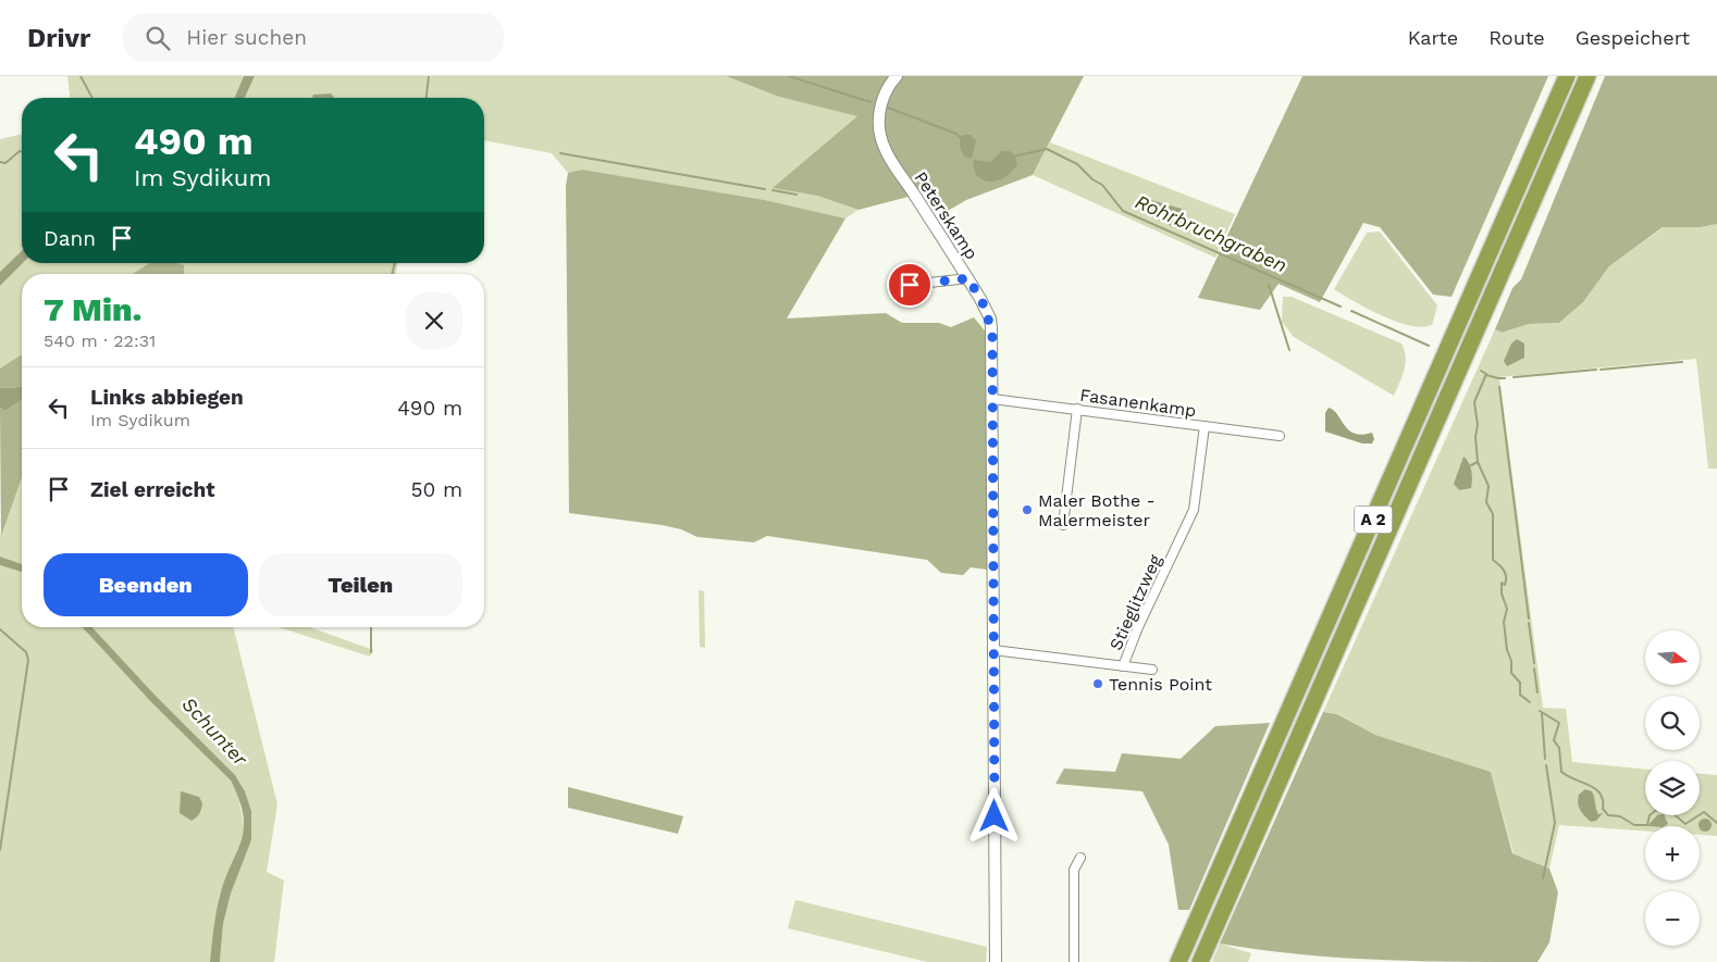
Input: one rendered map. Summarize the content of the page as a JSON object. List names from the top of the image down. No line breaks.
{"streets":{"highway":["A 2"],"street":["Peterskamp","Fasanenkamp","Stieglitzweg"]},"crossings":[["Peterskamp","Fasanenkamp"],["Fasanenkamp","Stieglitzweg"]],"water":["Rohrbruchgraben","Schunter"],"places":["Maler Bothe - Malermeister","Tennis Point"],"north":"right","page":{"header":"Drivr","search":"Hier suchen","nav":["Karte","Route","Gespeichert"],"turn":["490 m","Im Sydikum"],"then":"Dann","heading":["7 Min.","540 m · 22:31"],"list":[{"name":"Links abbiegen","note":"Im Sydikum","value":"490 m"},{"name":"Ziel erreicht","value":"50 m"}],"buttons":["Beenden","Teilen"],"map_buttons":["+","−"]}}
